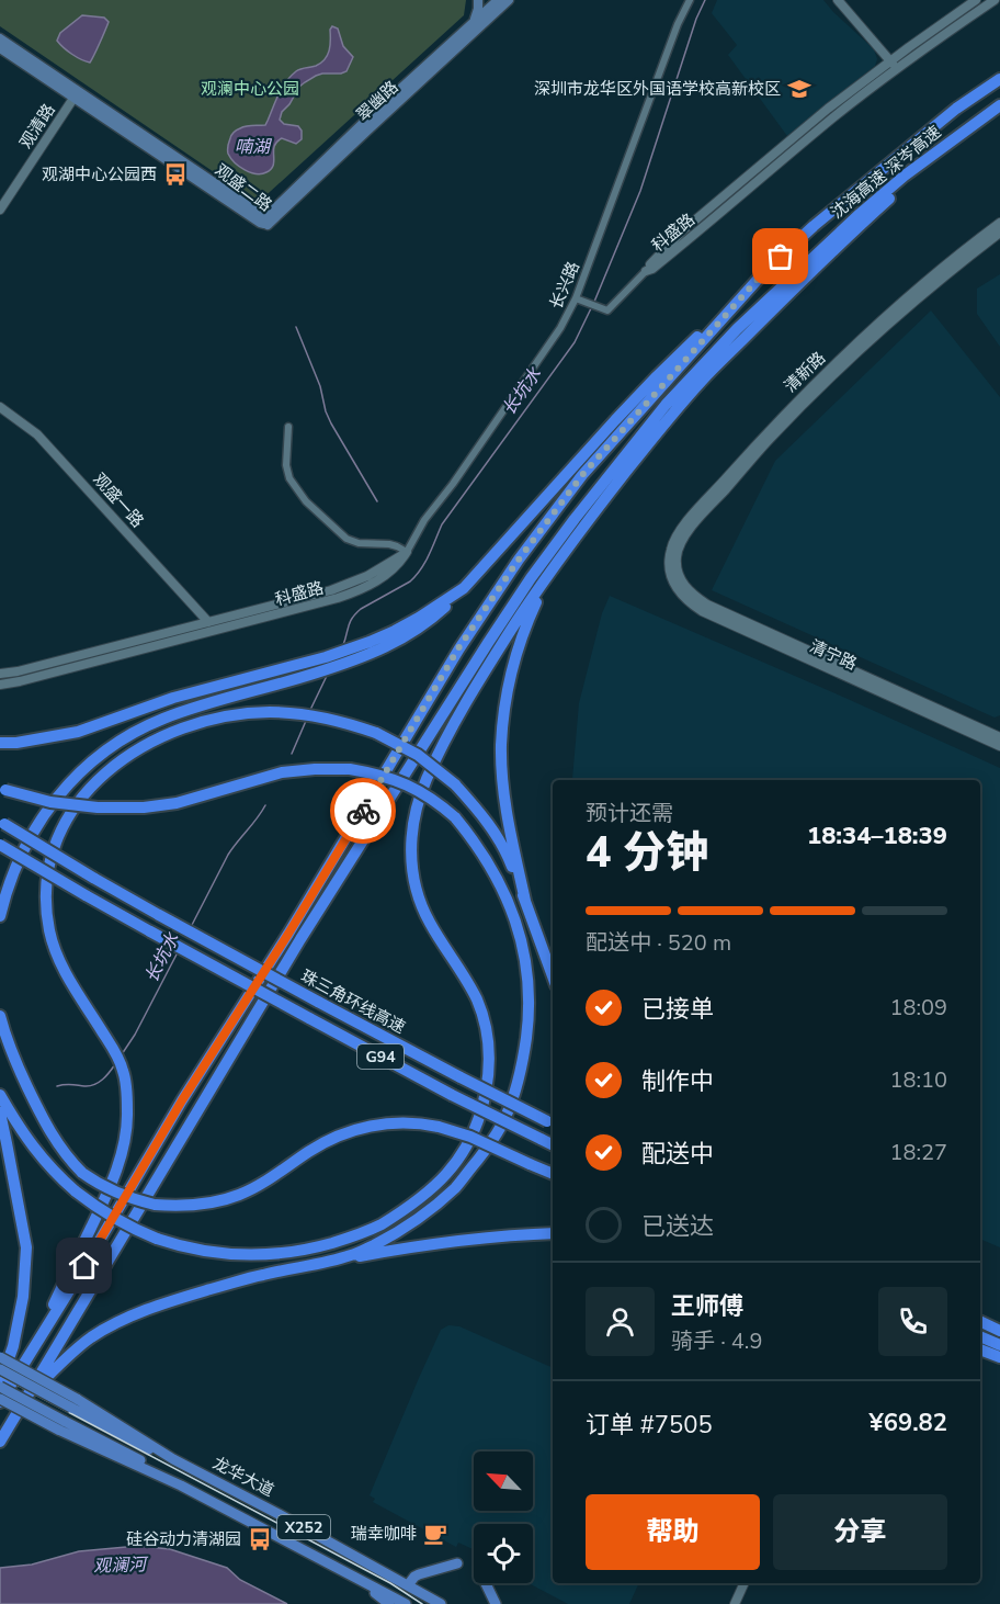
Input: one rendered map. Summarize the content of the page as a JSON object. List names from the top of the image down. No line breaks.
{"streets":{"highway":["沈海高速 深岑高速","珠三角环线高速","G94"],"main road":["翠幽路","观盛二路","龙华大道","X252"],"street":["观清路","科盛路","长兴路","清新路","观盛一路","清宁路"]},"crossings":[["翠幽路","观盛二路"],["观清路","观盛二路"],["沈海高速 深岑高速","X252"],["科盛路","长兴路"],["科盛路","观盛一路"],["清新路","清宁路"]],"water":["喃湖","长坑水","观澜河"],"parks":["观澜中心公园"],"places":{"school or university":["深圳市龙华区外国语学校高新校区"],"bus stop":["观湖中心公园西","硅谷动力清湖园"],"cafe":["瑞幸咖啡"]},"north":"top left","page":{"heading":["4 分钟","预计还需","18:34–18:39"],"panel":["王师傅","骑手 · 4.9","订单 #7505","¥69.82"],"bar":"配送中 · 520 m","list":[["已接单","18:09"],["制作中","18:10"],["配送中","18:27"],"已送达"],"buttons":["帮助","分享"]}}
